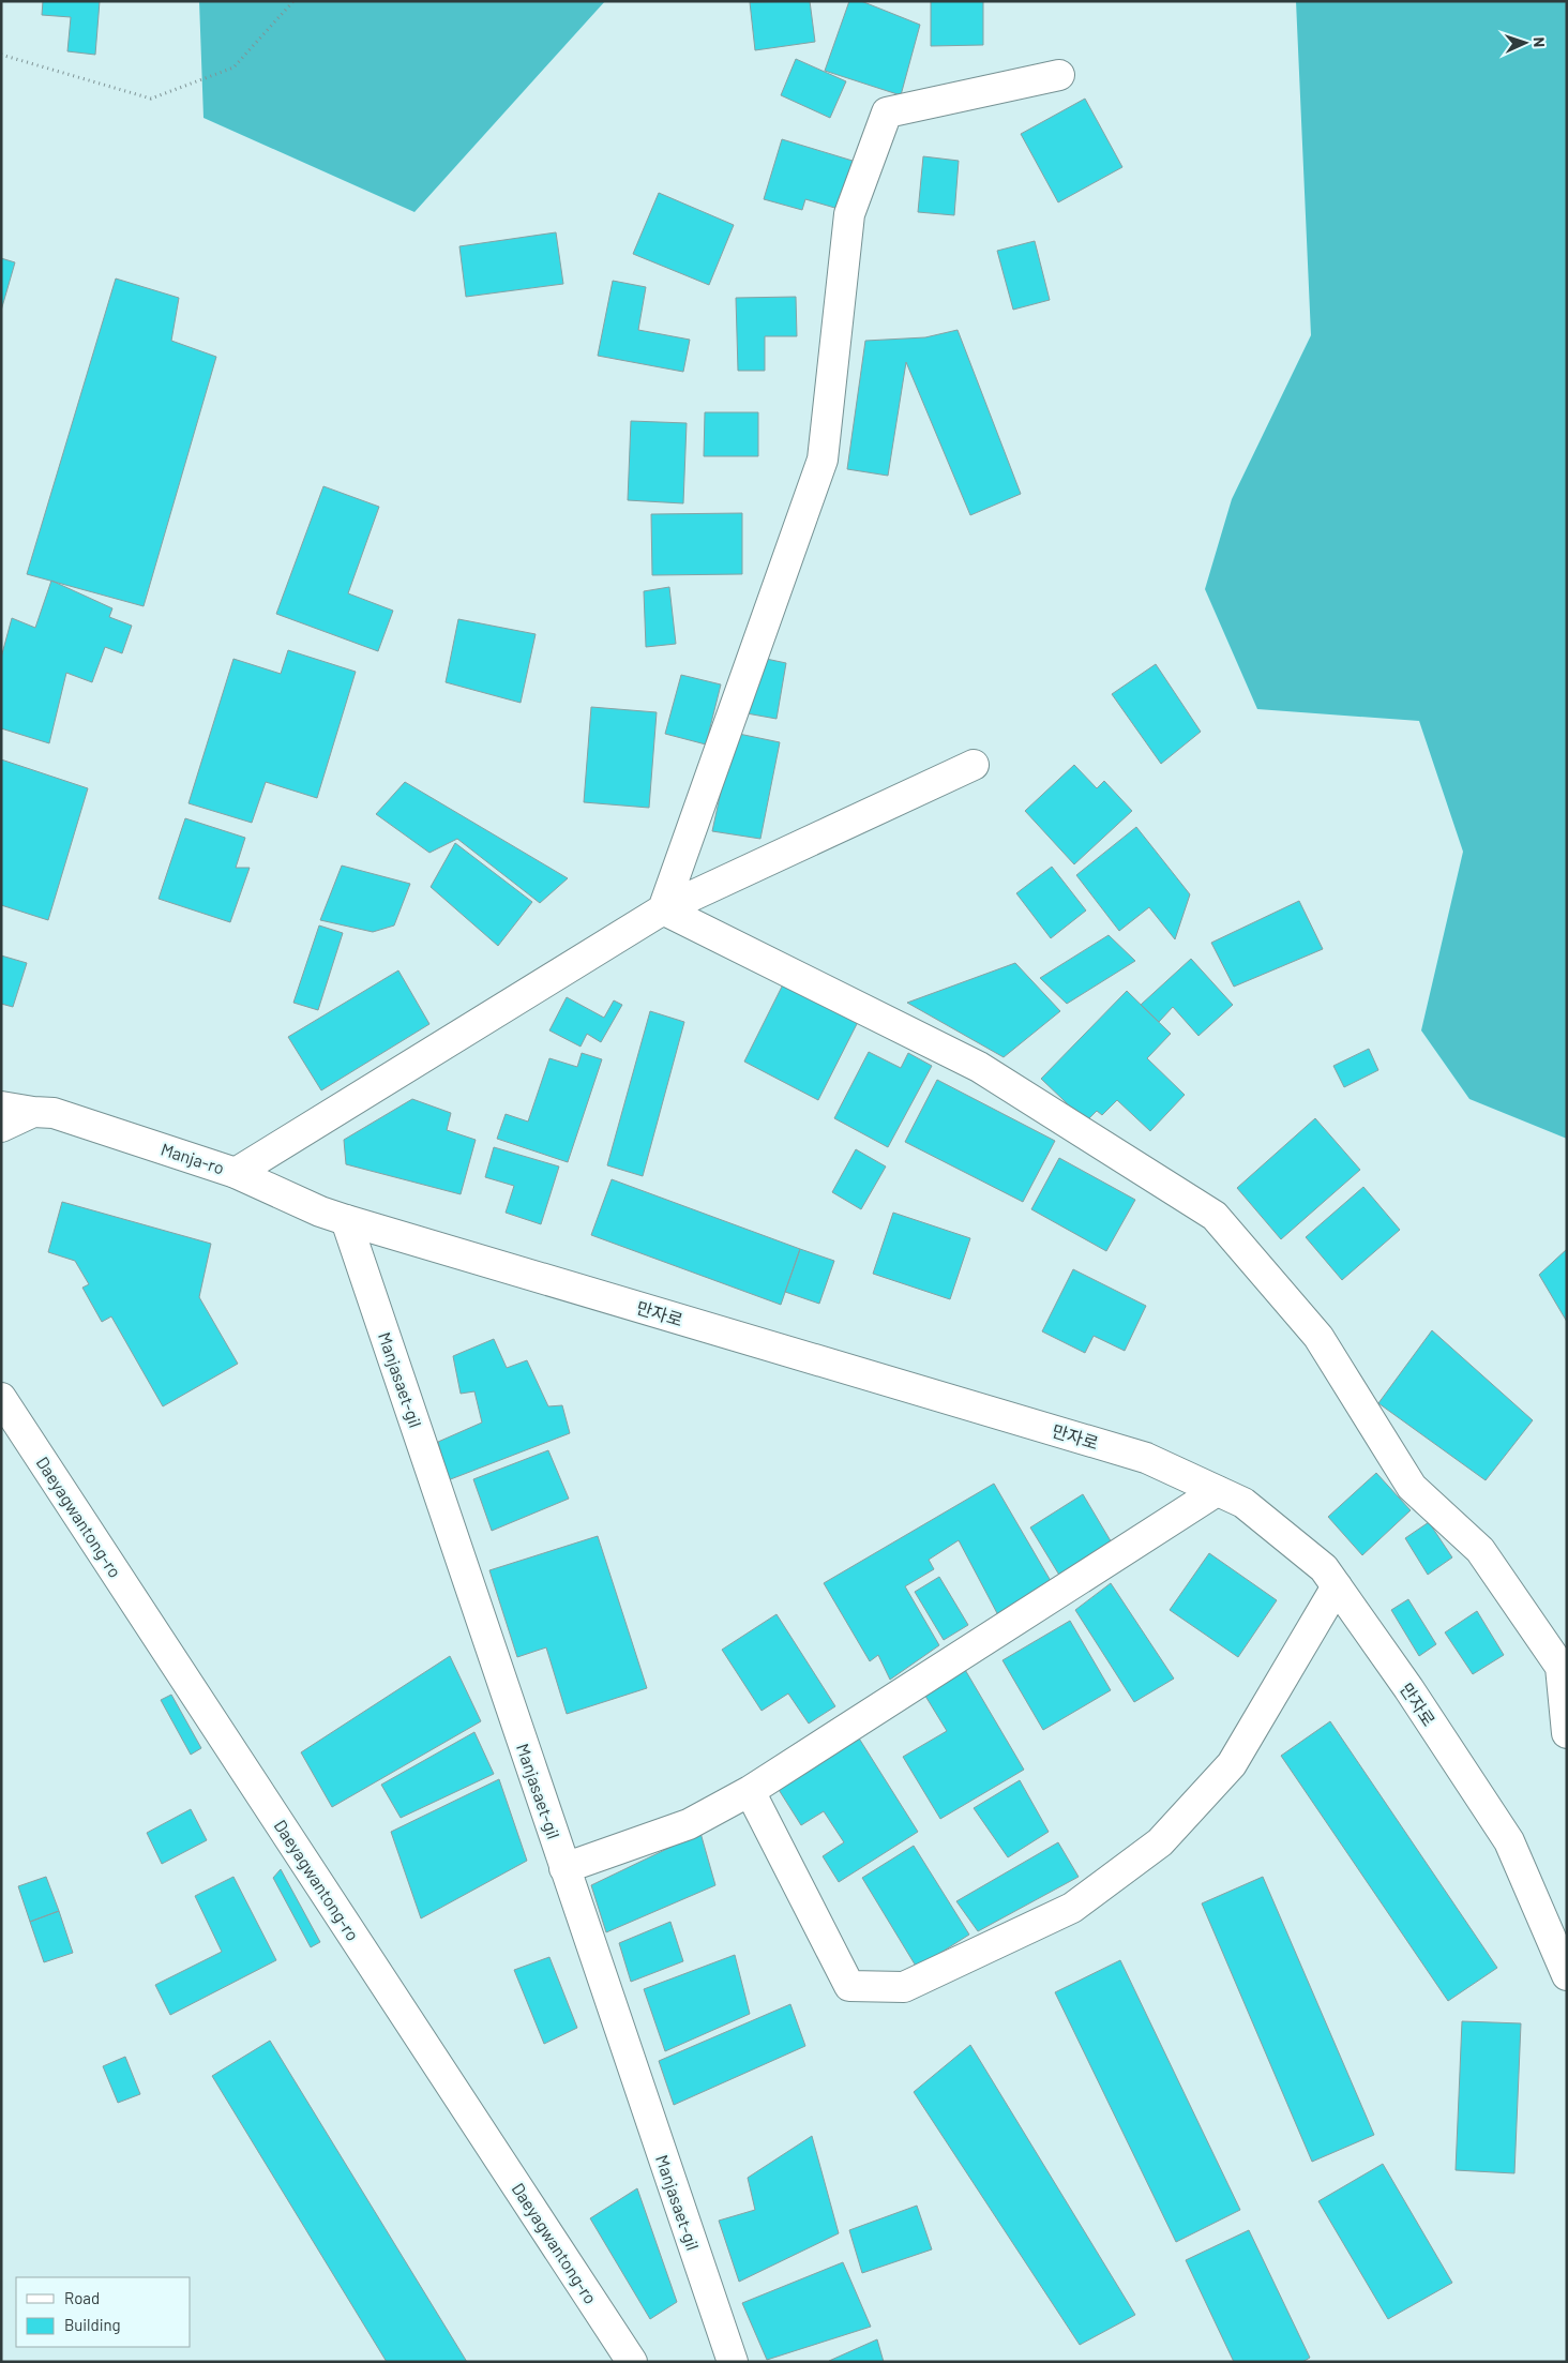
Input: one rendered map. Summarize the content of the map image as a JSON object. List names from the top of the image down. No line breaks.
{"streets":{"street":["Manja-ro","만자로","Manjasaet-gil","Daeyagwantong-ro"]},"crossings":[["Manja-ro","만자로"],["Manja-ro","Manjasaet-gil"],["만자로","Manjasaet-gil"]],"legend":["Road","Building"],"north":"right"}
